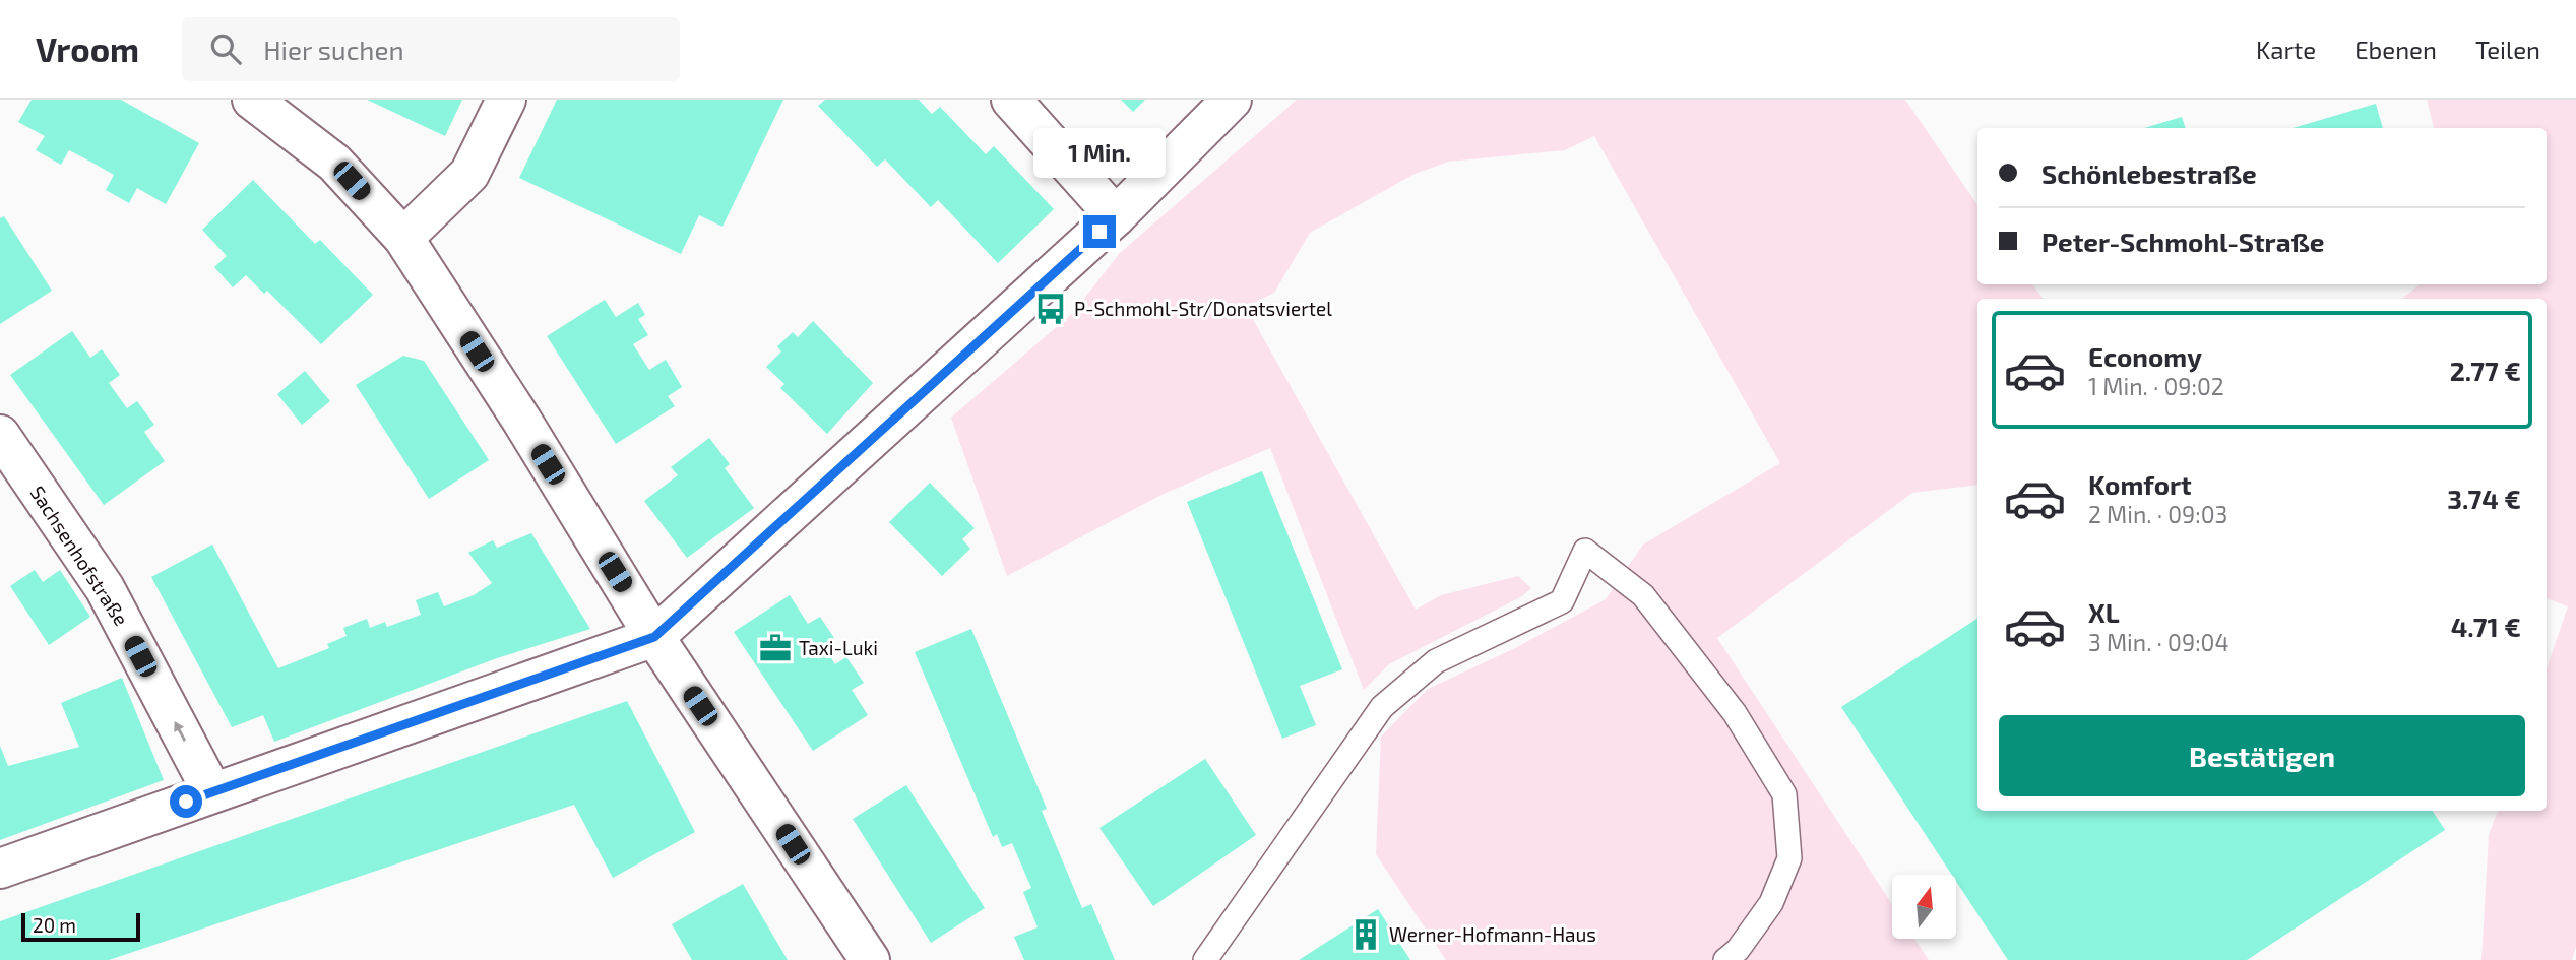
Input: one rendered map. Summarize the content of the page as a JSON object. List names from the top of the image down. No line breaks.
{"streets":{"street":["Sachsenhofstraße"]},"one_way":["Sachsenhofstraße"],"places":{"bus stop":["P-Schmohl-Str/Donatsviertel"],"office":["Taxi-Luki"],"building":["Werner-Hofmann-Haus"]},"scale_bar":"20 m","north":"top","page":{"header":"Vroom","search":"Hier suchen","nav":["Karte","Ebenen","Teilen"],"bubble":"1 Min.","banner":["Schönlebestraße","Peter-Schmohl-Straße"],"list":[{"name":"Economy","note":"1 Min. · 09:02","value":"2.77 €"},{"name":"Komfort","note":"2 Min. · 09:03","value":"3.74 €"},{"name":"XL","note":"3 Min. · 09:04","value":"4.71 €"}],"buttons":"Bestätigen","scale":"20 m"}}
